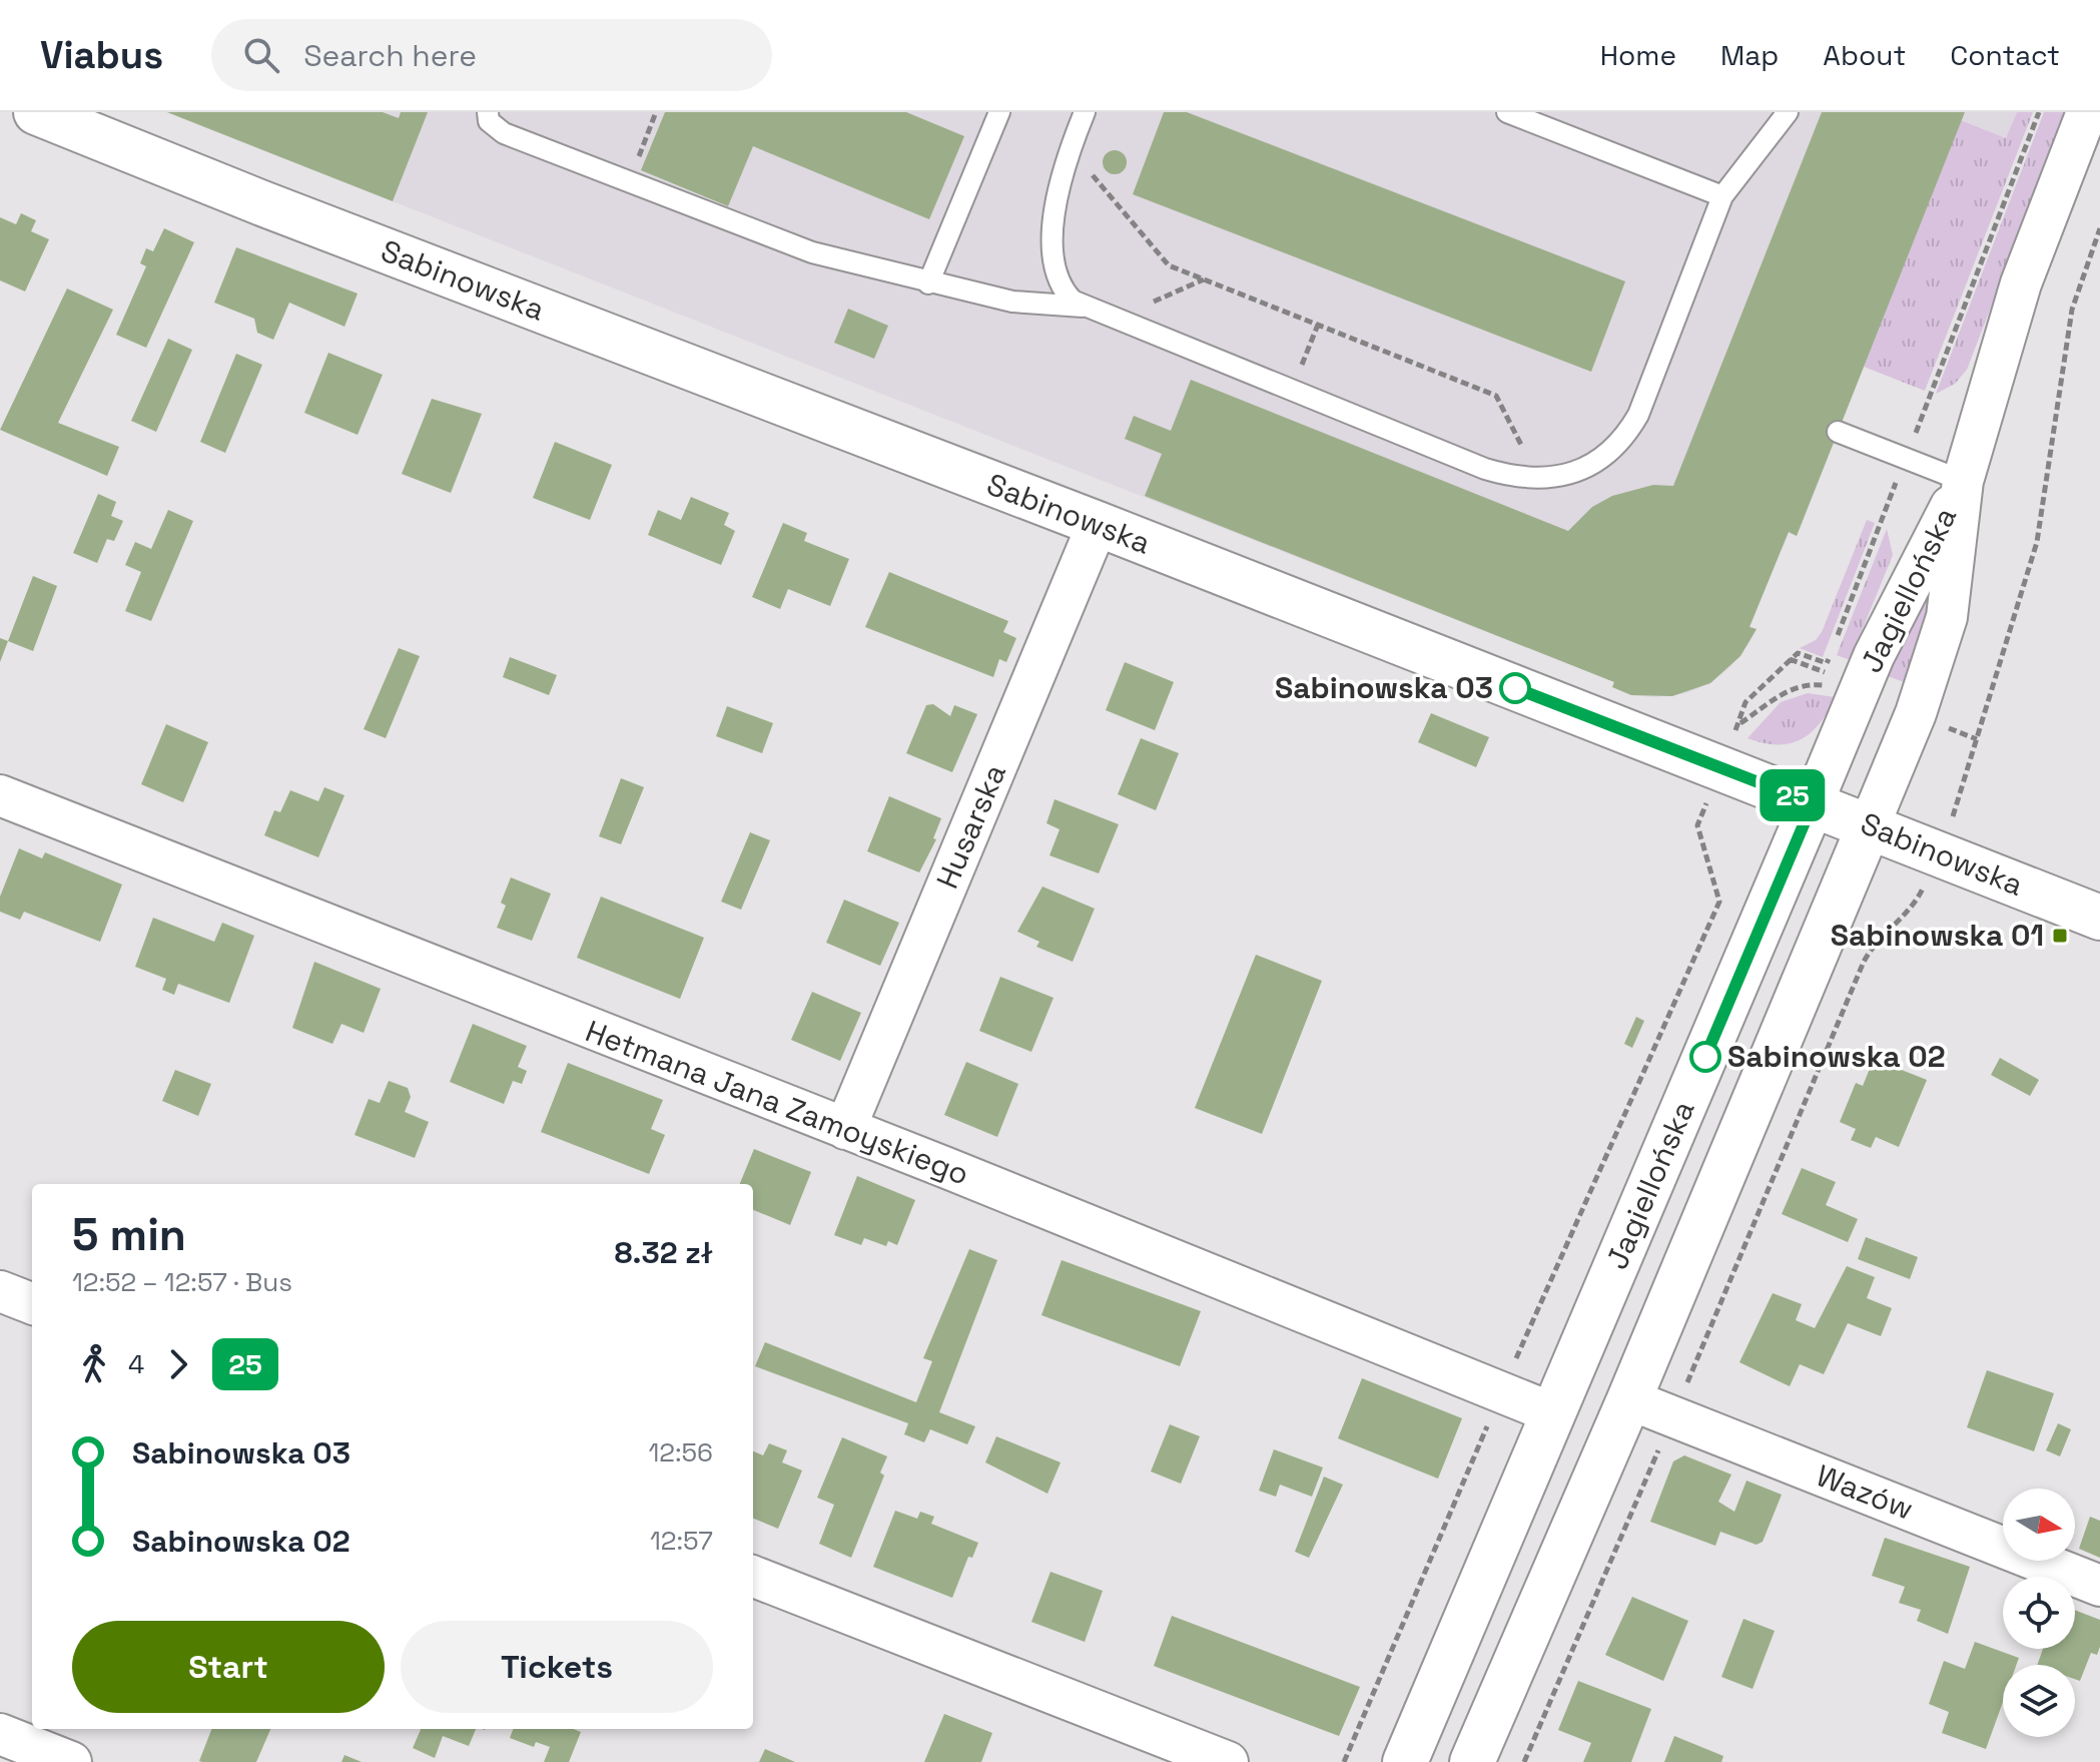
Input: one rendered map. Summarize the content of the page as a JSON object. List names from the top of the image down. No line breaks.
{"streets":{"street":["Sabinowska","Jagiellońska","Husarska","Hetmana Jana Zamoyskiego","Wazów"]},"crossings":[["Sabinowska","Jagiellońska"],["Sabinowska","Husarska"],["Jagiellońska","Hetmana Jana Zamoyskiego"],["Jagiellońska","Wazów"],["Husarska","Hetmana Jana Zamoyskiego"]],"places":{"other":["Sabinowska 03","Sabinowska 02"],"transit":["Sabinowska 01"]},"lines":["bus line 25"],"north":"right","page":{"header":"Viabus","search":"Search here","nav":["Home","Map","About","Contact"],"on_map":"25","heading":["5 min","12:52 – 12:57 · Bus","8.32 zł"],"legs":["4","25"],"list":[{"name":"Sabinowska 03","value":"12:56"},{"name":"Sabinowska 02","value":"12:57"}],"buttons":["Start","Tickets"]}}
